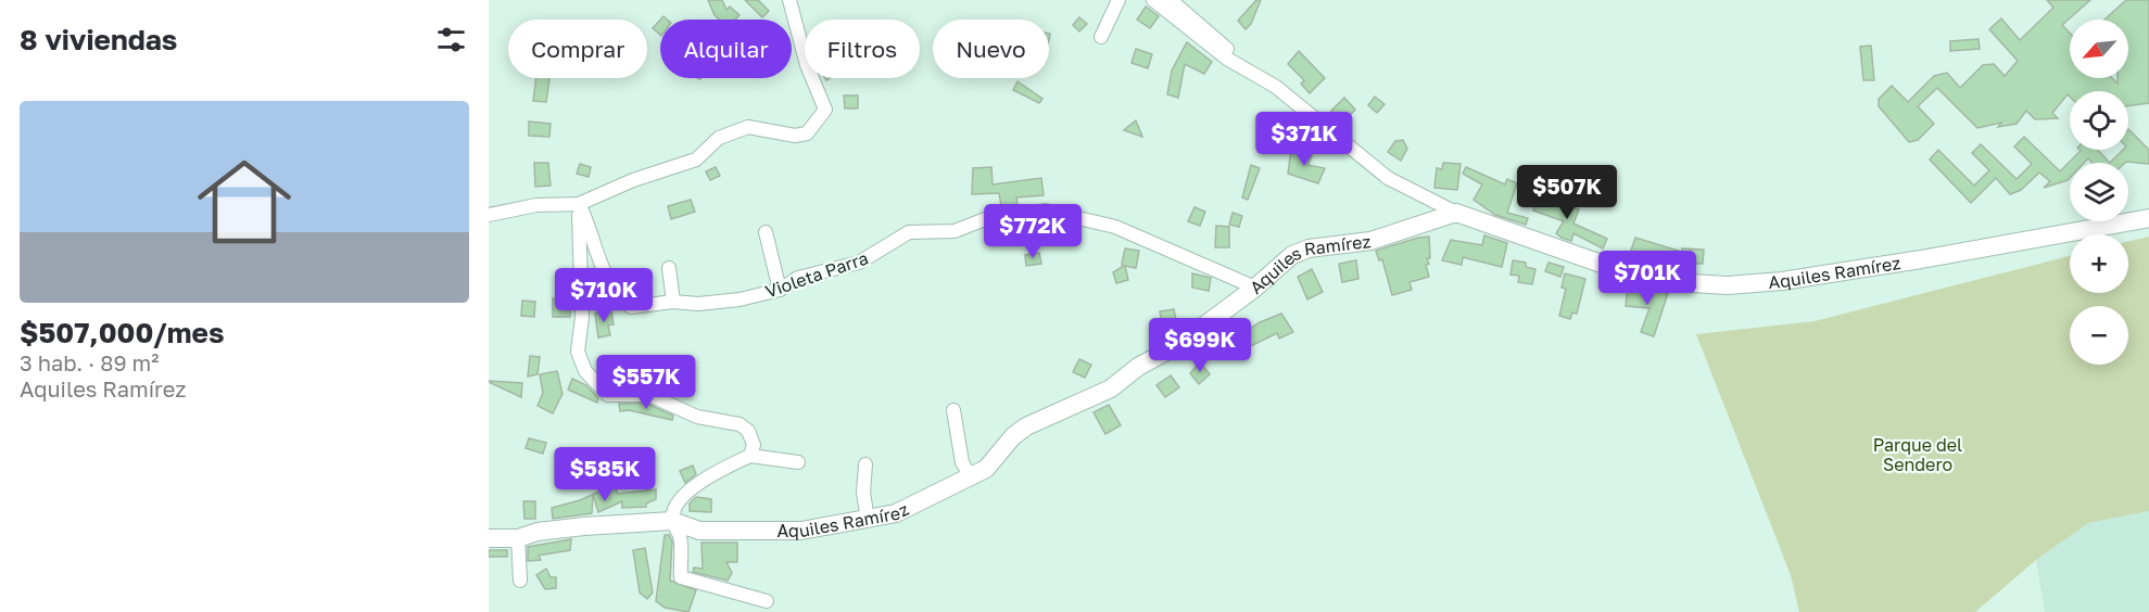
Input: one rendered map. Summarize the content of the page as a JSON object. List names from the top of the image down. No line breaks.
{"streets":{"street":["Aquiles Ramírez","Violeta Parra"]},"crossings":[["Aquiles Ramírez","Violeta Parra"]],"parks":["Parque del Sendero"],"north":"bottom left","page":{"heading":"8 viviendas","map_buttons":["+","−"],"chip":["Comprar","Alquilar","Filtros","Nuevo"],"list":[{"name":"$507,000/mes","note":"3 hab. · 89 m² · Aquiles Ramírez"}],"price":["$371K","$507K","$772K","$701K","$710K","$699K","$557K","$585K"]}}
